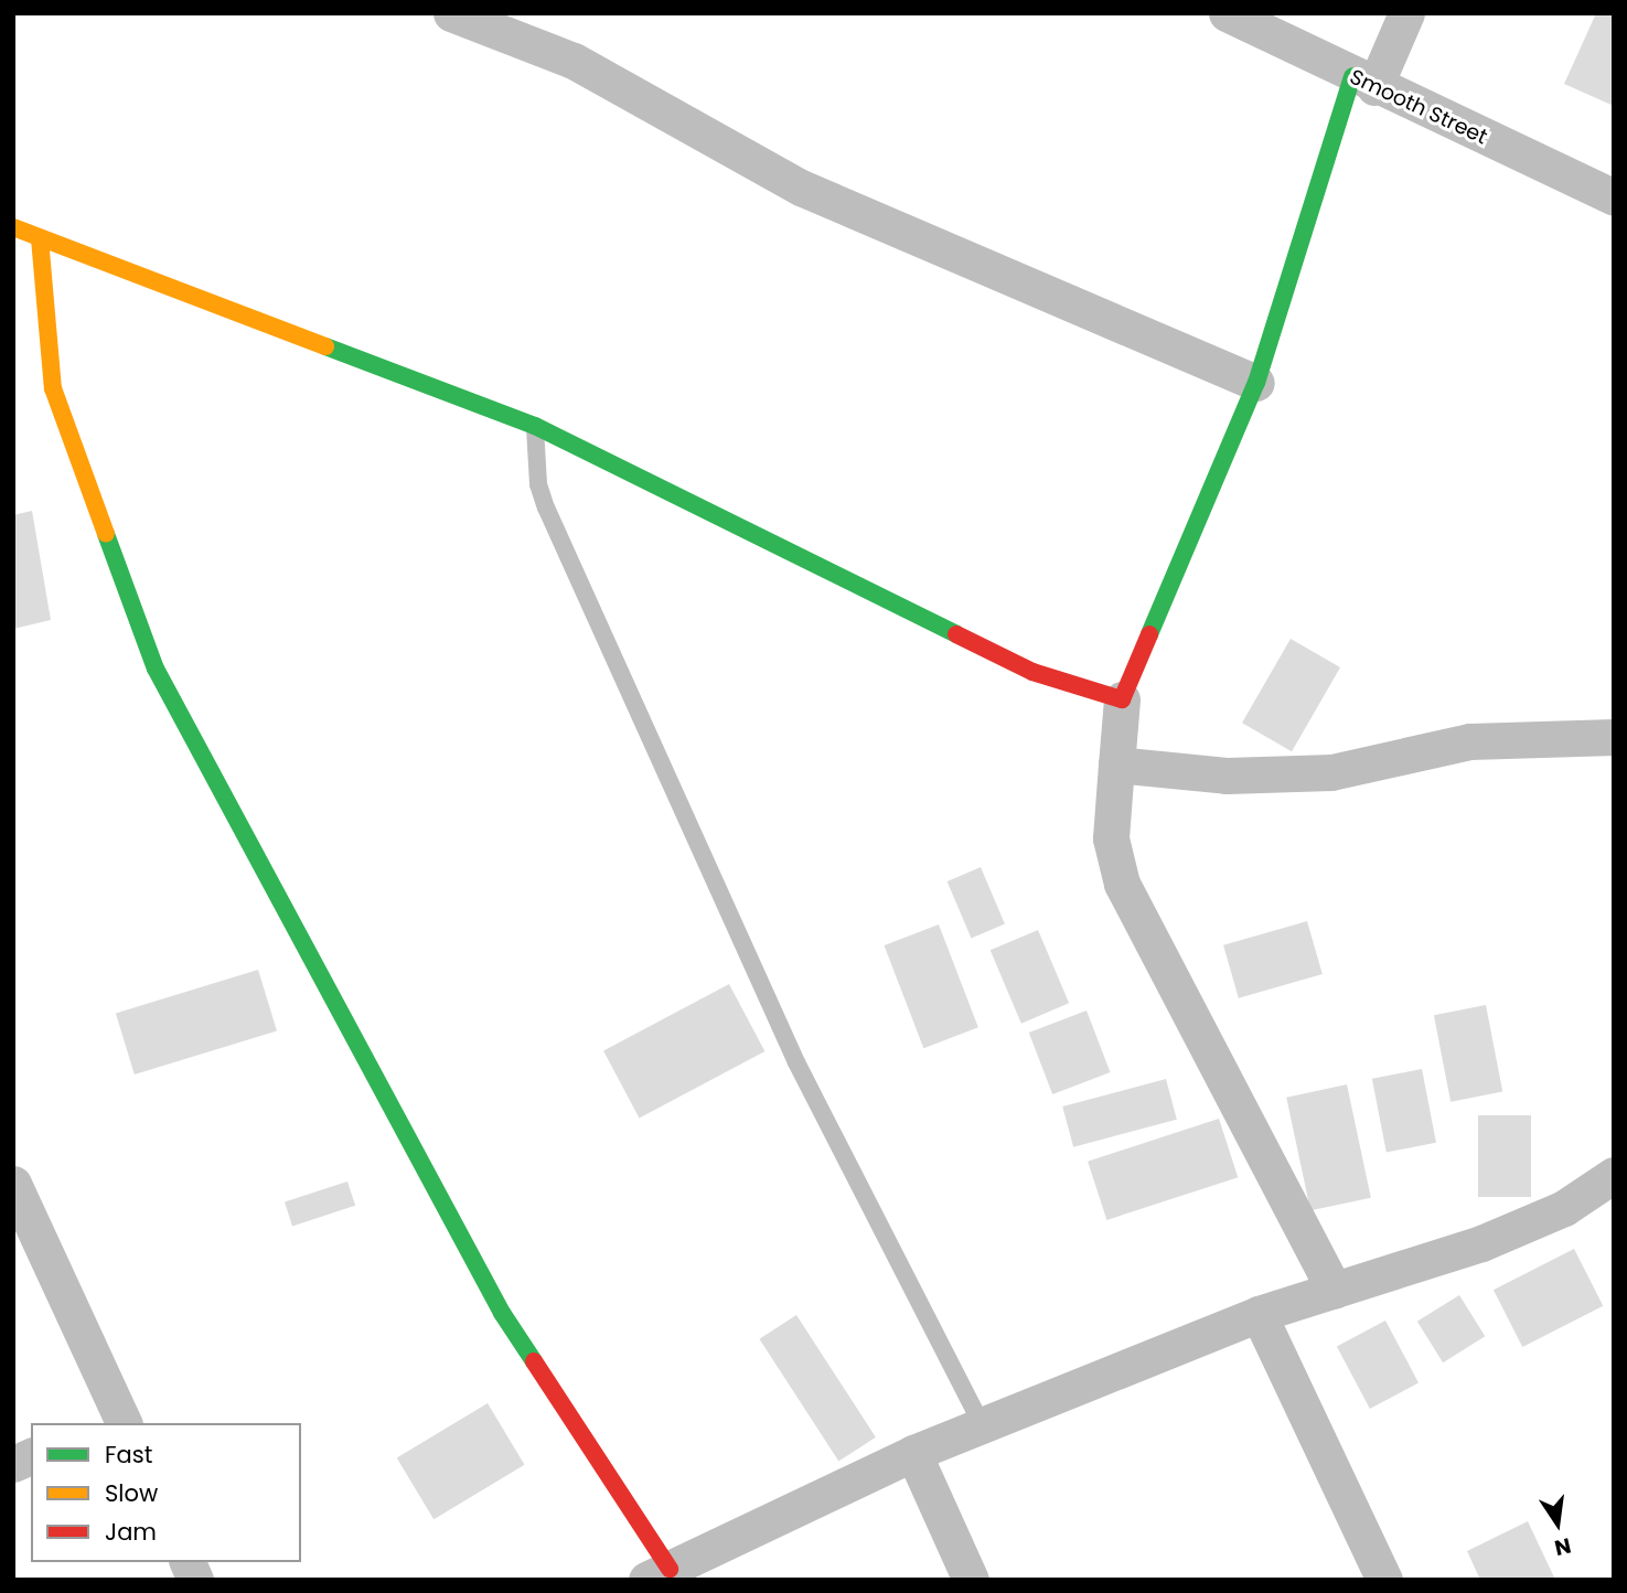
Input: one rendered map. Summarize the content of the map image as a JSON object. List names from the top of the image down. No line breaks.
{"streets":{"street":["Smooth Street"]},"legend":["Fast","Slow","Jam"],"north":"bottom"}
